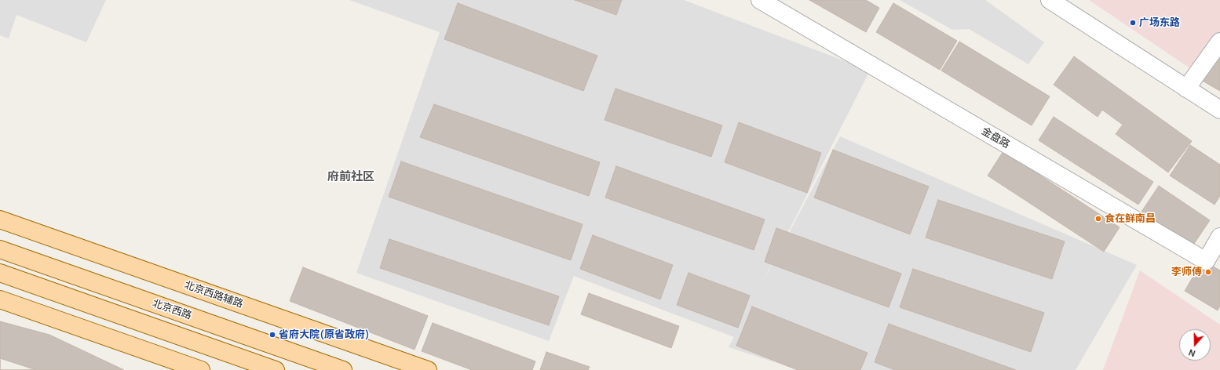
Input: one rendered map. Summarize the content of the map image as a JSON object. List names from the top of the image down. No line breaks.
{"streets":{"main road":["北京西路辅路","北京西路"],"street":["金盘路"]},"districts":["府前社区"],"places":["广场东路","食在鲜南昌","李师傅","省府大院(原省政府)"],"north":"bottom"}
